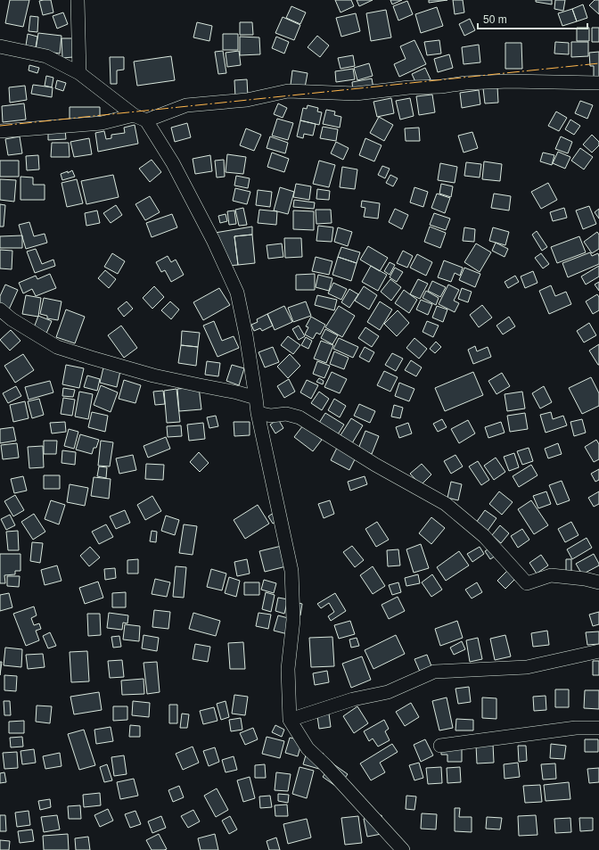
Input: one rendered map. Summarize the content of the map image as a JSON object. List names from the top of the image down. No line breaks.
{"scale_bar":"50 m"}
